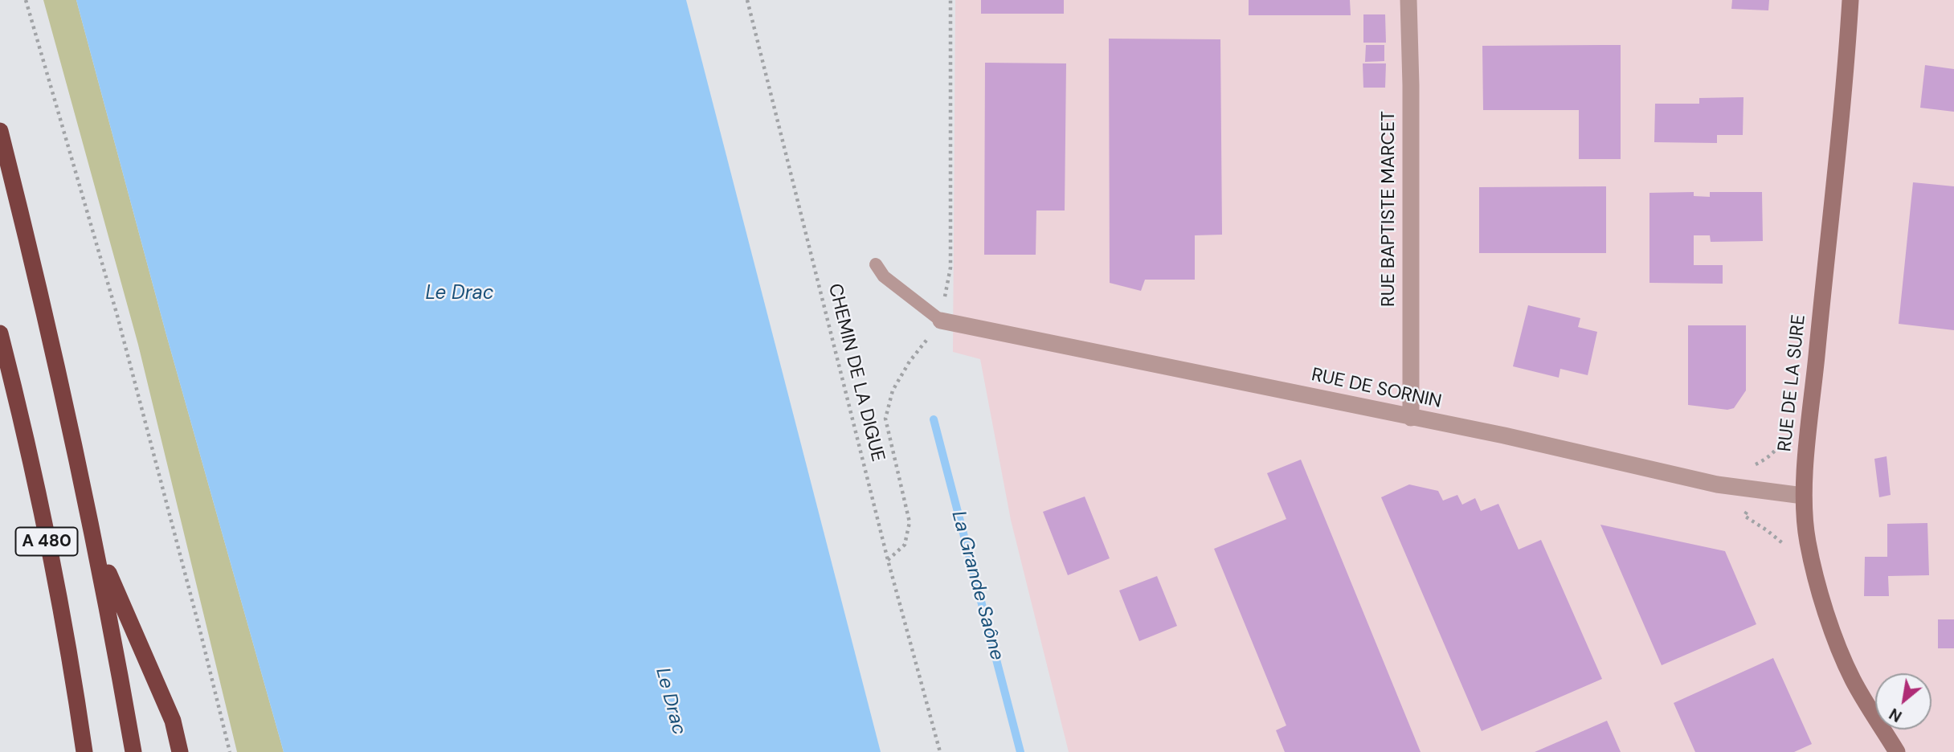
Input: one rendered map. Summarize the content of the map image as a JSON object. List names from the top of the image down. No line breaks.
{"streets":{"highway":["A 480"],"street":["RUE BAPTISTE MARCET","RUE DE LA SURE","RUE DE SORNIN"],"path":["CHEMIN DE LA DIGUE"]},"crossings":[["RUE BAPTISTE MARCET","RUE DE SORNIN"],["RUE DE LA SURE","RUE DE SORNIN"]],"water":["Le Drac","La Grande Saône"],"north":"bottom left"}
